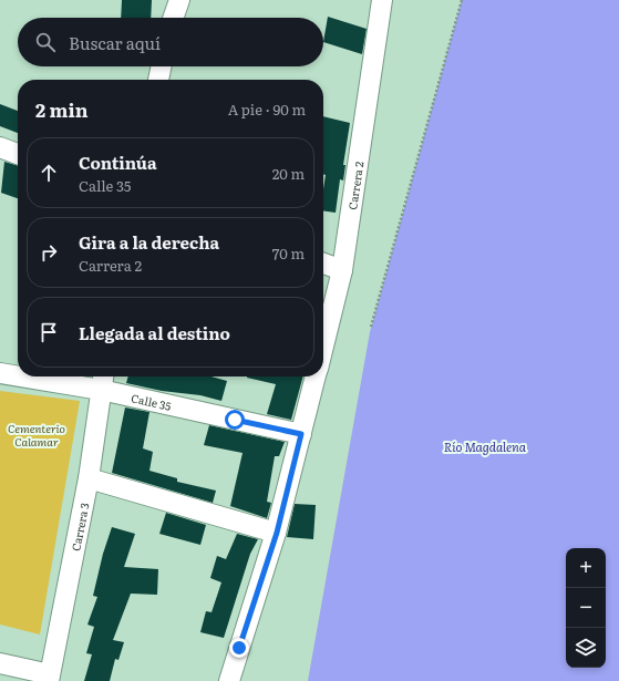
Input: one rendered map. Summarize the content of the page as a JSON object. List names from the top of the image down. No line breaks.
{"streets":{"street":["Carrera 2","Calle 35","Carrera 3"]},"crossings":[["Carrera 2","Calle 35"],["Calle 35","Carrera 3"]],"water":["Río Magdalena"],"parks":["Cementerio Calamar"],"page":{"search":"Buscar aquí","heading":["2 min","A pie · 90 m"],"list":[["Continúa","Calle 35","20 m"],["Gira a la derecha","Carrera 2","70 m"],"Llegada al destino"],"map_buttons":["+","−"]}}
